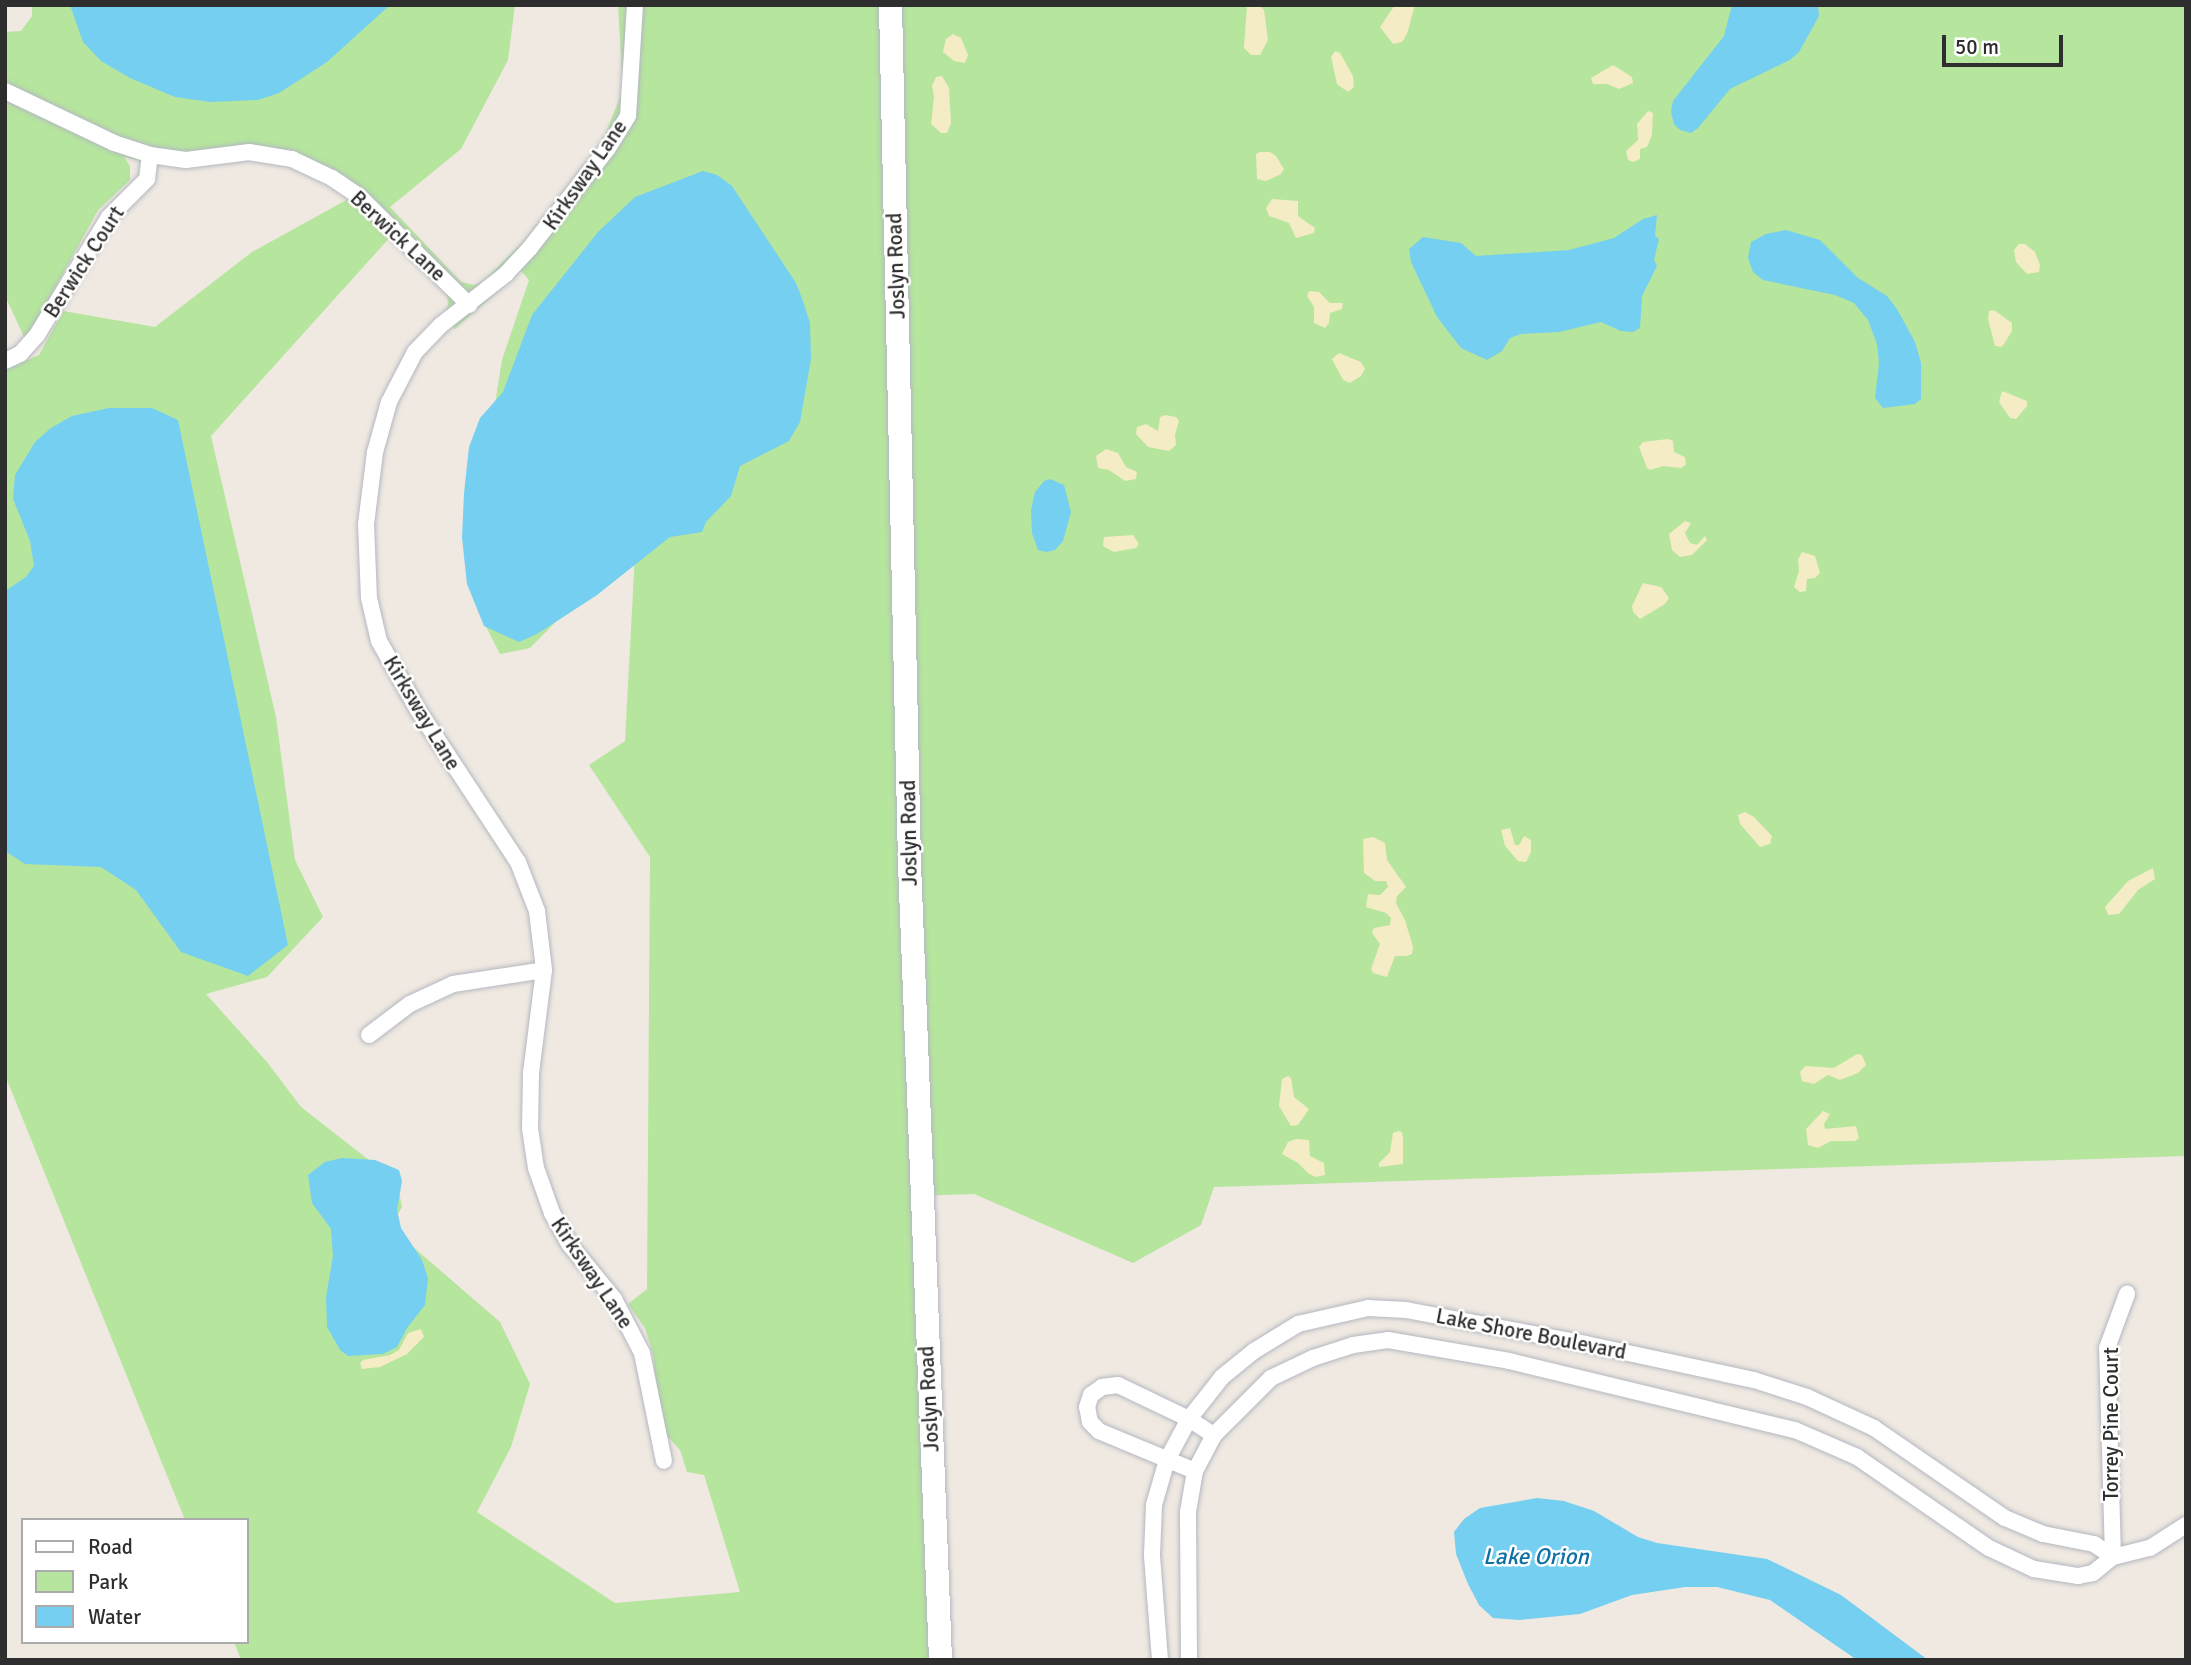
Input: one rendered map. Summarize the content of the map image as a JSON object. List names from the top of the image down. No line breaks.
{"streets":{"street":["Kirksway Lane","Berwick Lane","Berwick Court","Joslyn Road","Lake Shore Boulevard","Torrey Pine Court"]},"crossings":[["Kirksway Lane","Berwick Lane"],["Berwick Lane","Berwick Court"],["Lake Shore Boulevard","Torrey Pine Court"]],"water":["Lake Orion"],"legend":["Road","Park","Water"],"scale_bar":"50 m"}
